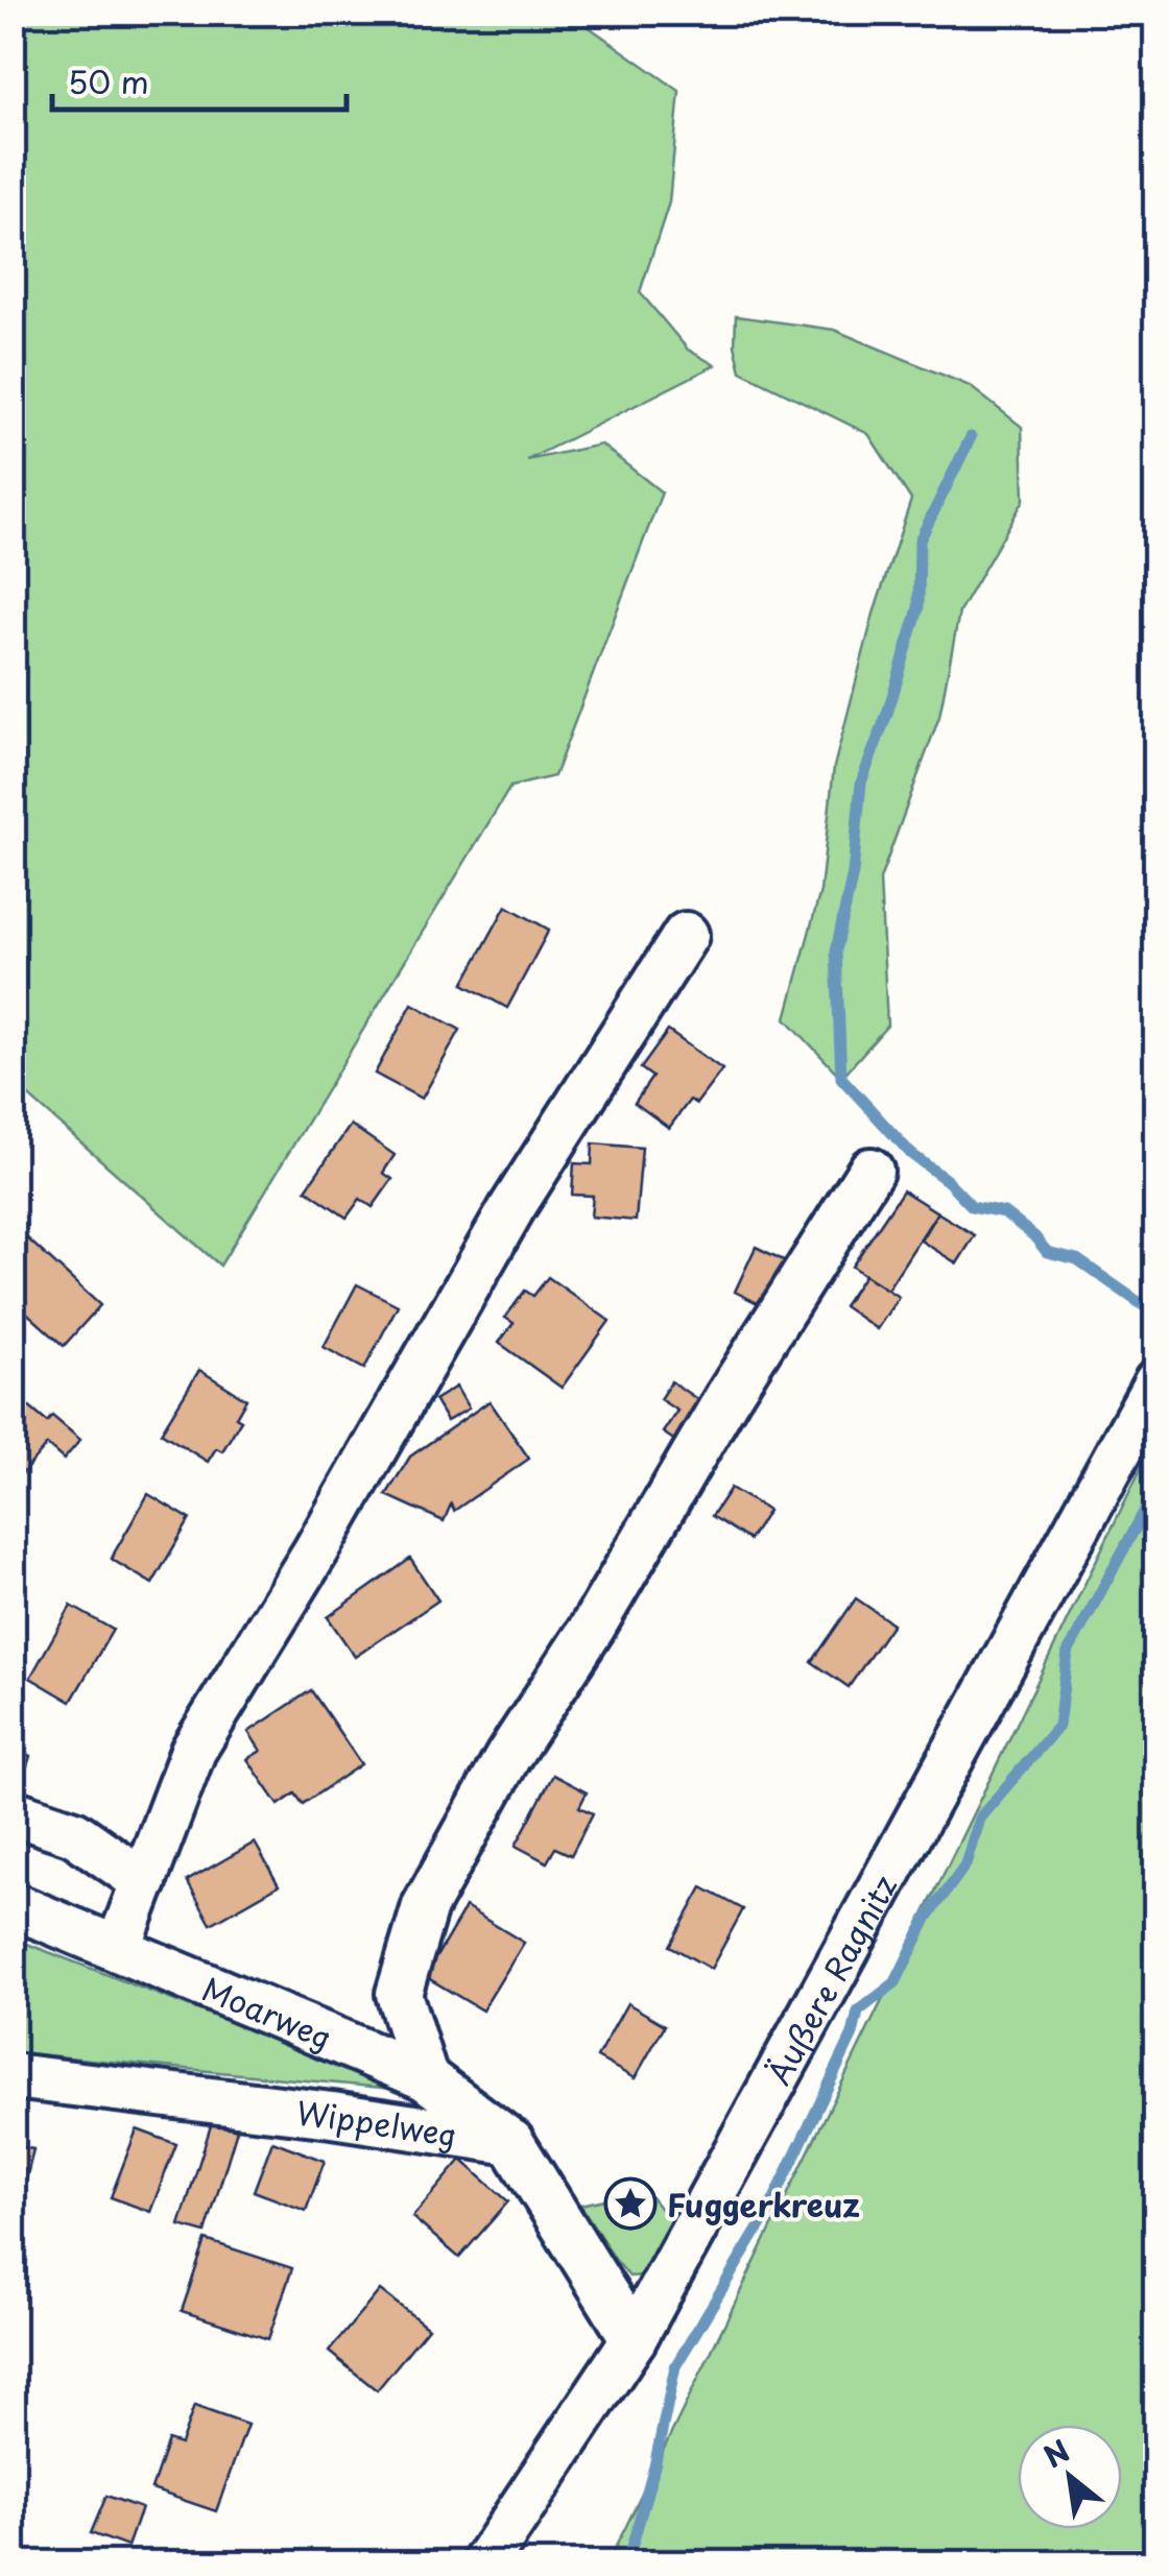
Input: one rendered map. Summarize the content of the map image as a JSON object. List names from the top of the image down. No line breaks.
{"streets":{"street":["Äußere Ragnitz","Moarweg","Wippelweg"]},"crossings":[["Moarweg","Wippelweg"]],"places":{"place":["Fuggerkreuz"]},"scale_bar":"50 m","north":"top left"}
